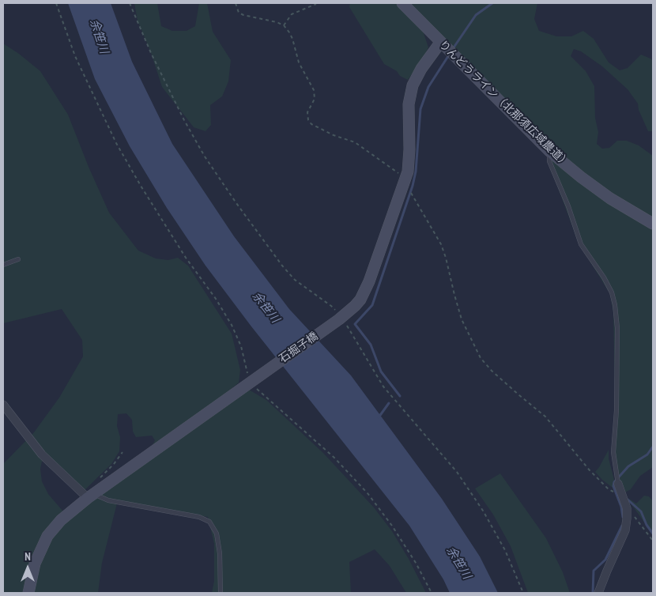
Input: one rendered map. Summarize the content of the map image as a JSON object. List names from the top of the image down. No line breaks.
{"streets":{"street":["りんどうライン（北那須広域農道）","石掘子橋"]},"crossings":[["りんどうライン（北那須広域農道）","石掘子橋"]],"water":["余笹川"],"north":"top"}
